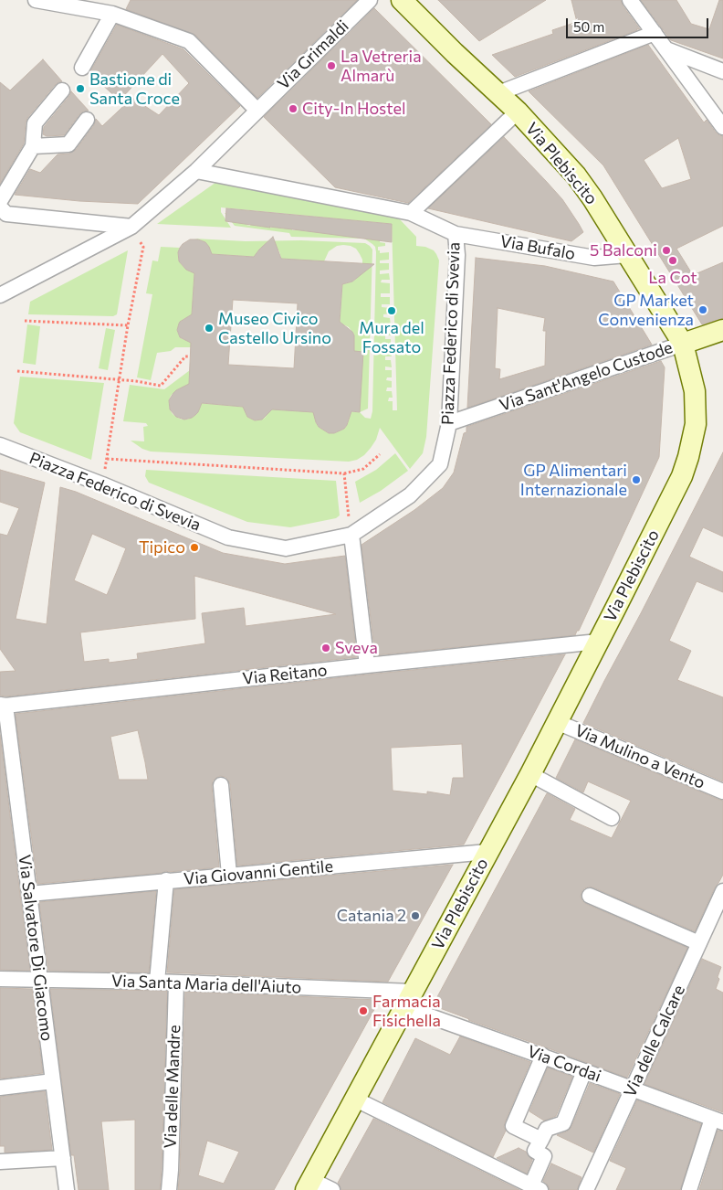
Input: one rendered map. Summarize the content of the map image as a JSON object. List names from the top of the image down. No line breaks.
{"streets":{"main road":["Via Plebiscito","Via Sant'Angelo Custode"],"street":["Via Grimaldi","Via Bufalo","Piazza Federico di Svevia","Via Reitano","Via Mulino a Vento","Via Giovanni Gentile","Via Salvatore Di Giacomo","Via Santa Maria dell'Aiuto","Via delle Calcare","Via Cordai","Via delle Mandre"]},"crossings":[["Via Grimaldi","Piazza Federico di Svevia"],["Via Plebiscito","Via Bufalo"],["Via Plebiscito","Via Sant'Angelo Custode"],["Via Plebiscito","Via Reitano"],["Via Plebiscito","Via Mulino a Vento"],["Via Plebiscito","Via Giovanni Gentile"],["Via Plebiscito","Via Santa Maria dell'Aiuto"],["Via Plebiscito","Via Cordai"],["Via Bufalo","Piazza Federico di Svevia"],["Piazza Federico di Svevia","Via Sant'Angelo Custode"],["Via Reitano","Via Salvatore Di Giacomo"],["Via Giovanni Gentile","Via Salvatore Di Giacomo"],["Via Salvatore Di Giacomo","Via Santa Maria dell'Aiuto"],["Via Santa Maria dell'Aiuto","Via Cordai"],["Via Santa Maria dell'Aiuto","Via delle Mandre"],["Via delle Calcare","Via Cordai"]],"places":["La Vetreria Almarù","Bastione di Santa Croce","City-In Hostel","5 Balconi","La Cot","GP Market Convenienza","Mura del Fossato","Museo Civico Castello Ursino","GP Alimentari Internazionale","Tipico","Sveva","Catania 2","Farmacia Fisichella"],"scale_bar":"50 m"}
